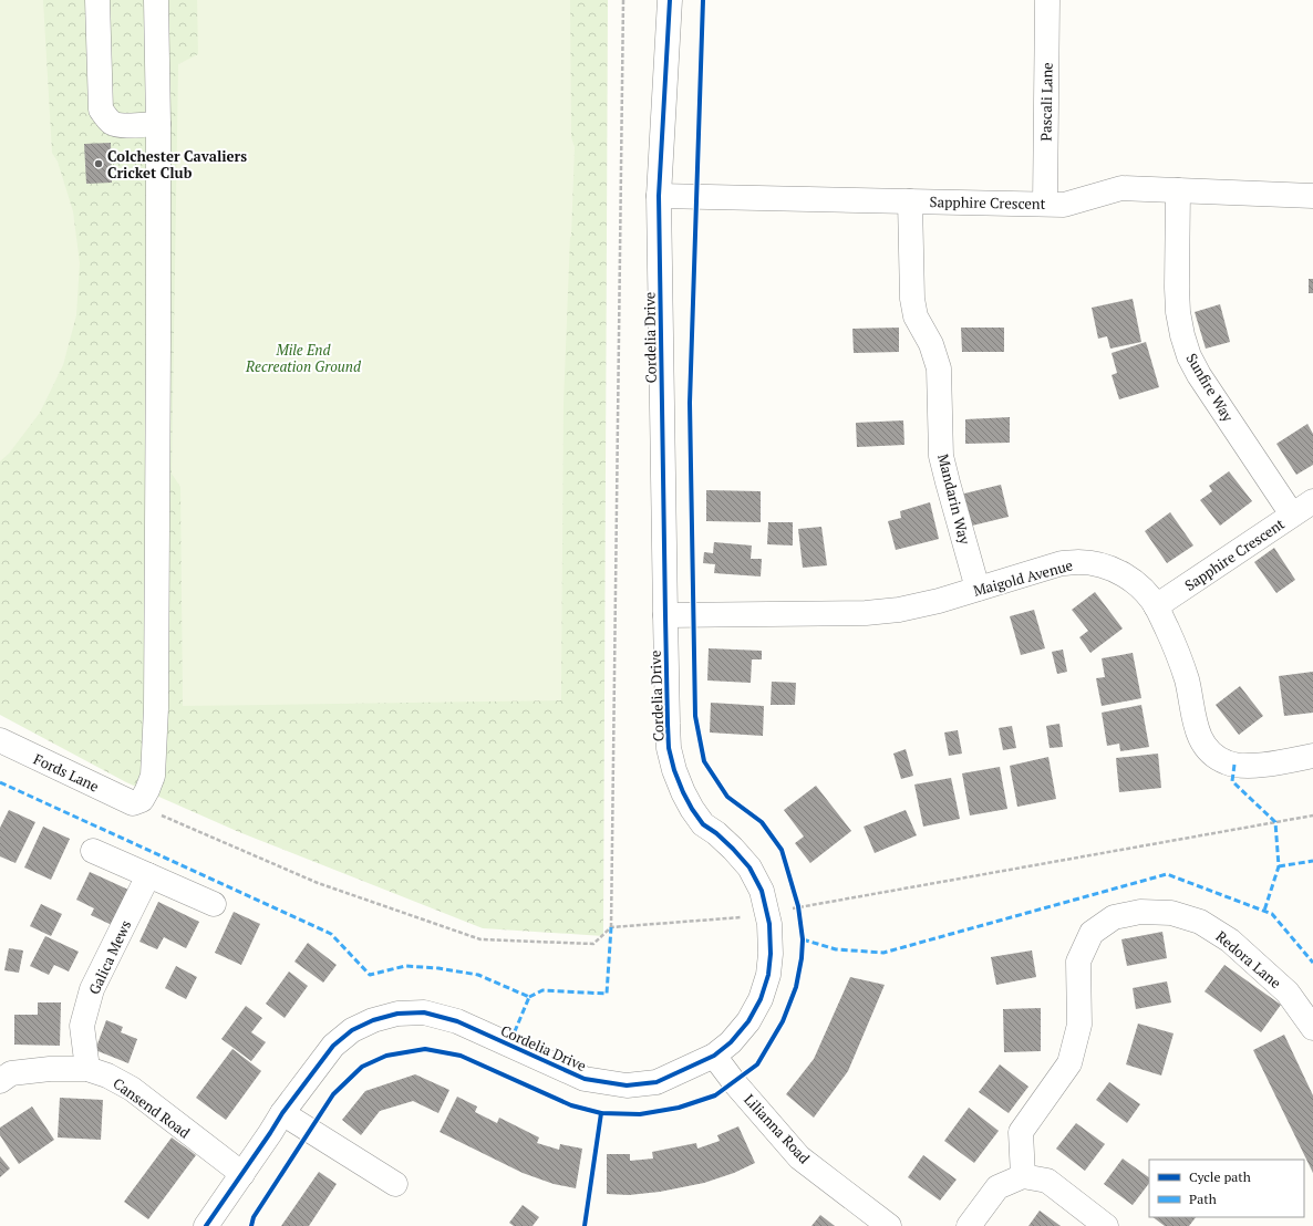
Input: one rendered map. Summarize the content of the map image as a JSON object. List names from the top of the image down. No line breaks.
{"streets":{"street":["Pascali Lane","Sapphire Crescent","Cordelia Drive","Sunfire Way","Mandarin Way","Maigold Avenue","Fords Lane","Galica Mews","Redora Lane","Cansend Road","Lilianna Road"]},"crossings":[["Pascali Lane","Sapphire Crescent"],["Sapphire Crescent","Cordelia Drive"],["Sapphire Crescent","Sunfire Way"],["Sapphire Crescent","Mandarin Way"],["Sapphire Crescent","Maigold Avenue"],["Cordelia Drive","Maigold Avenue"],["Cordelia Drive","Cansend Road"],["Cordelia Drive","Lilianna Road"],["Mandarin Way","Maigold Avenue"],["Galica Mews","Cansend Road"]],"parks":["Mile End Recreation Ground"],"places":["Colchester Cavaliers Cricket Club"],"legend":["Cycle path","Path"]}
